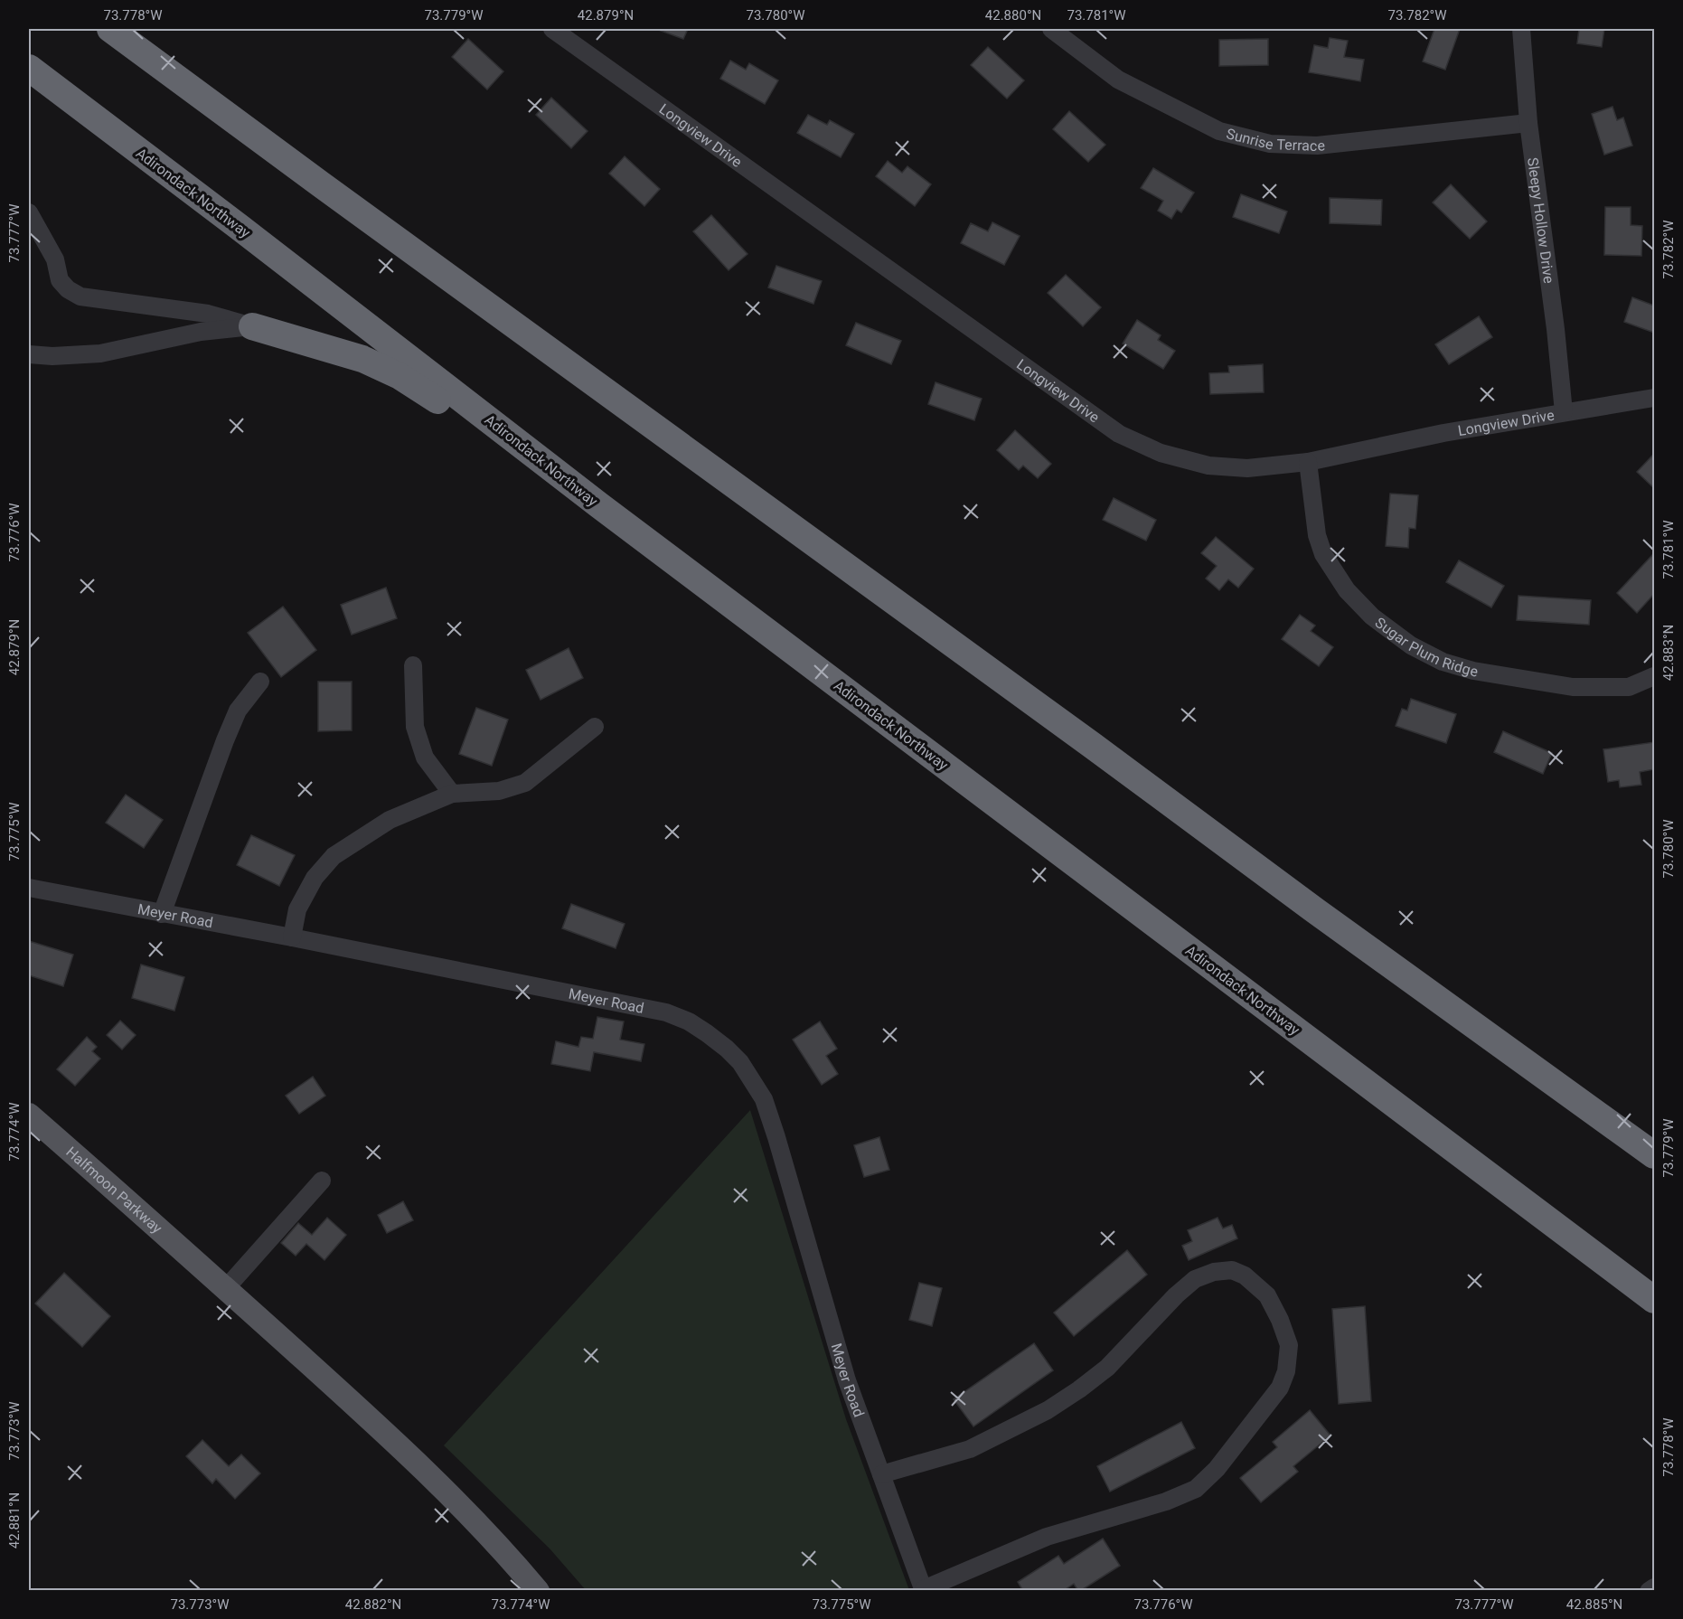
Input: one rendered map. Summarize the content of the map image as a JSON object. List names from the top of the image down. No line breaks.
{"streets":{"highway":["Adirondack Northway"],"main road":["Halfmoon Parkway"],"street":["Longview Drive","Sunrise Terrace","Sleepy Hollow Drive","Sugar Plum Ridge","Meyer Road"]},"crossings":[["Longview Drive","Sleepy Hollow Drive"],["Longview Drive","Sugar Plum Ridge"],["Sunrise Terrace","Sleepy Hollow Drive"]],"coordinates":["73.778°W","73.779°W","42.879°N","73.780°W","42.880°N","73.781°W","73.782°W","73.777°W","73.776°W","42.883°N","73.775°W","73.774°W","73.773°W","42.881°N","42.882°N","42.885°N"]}
